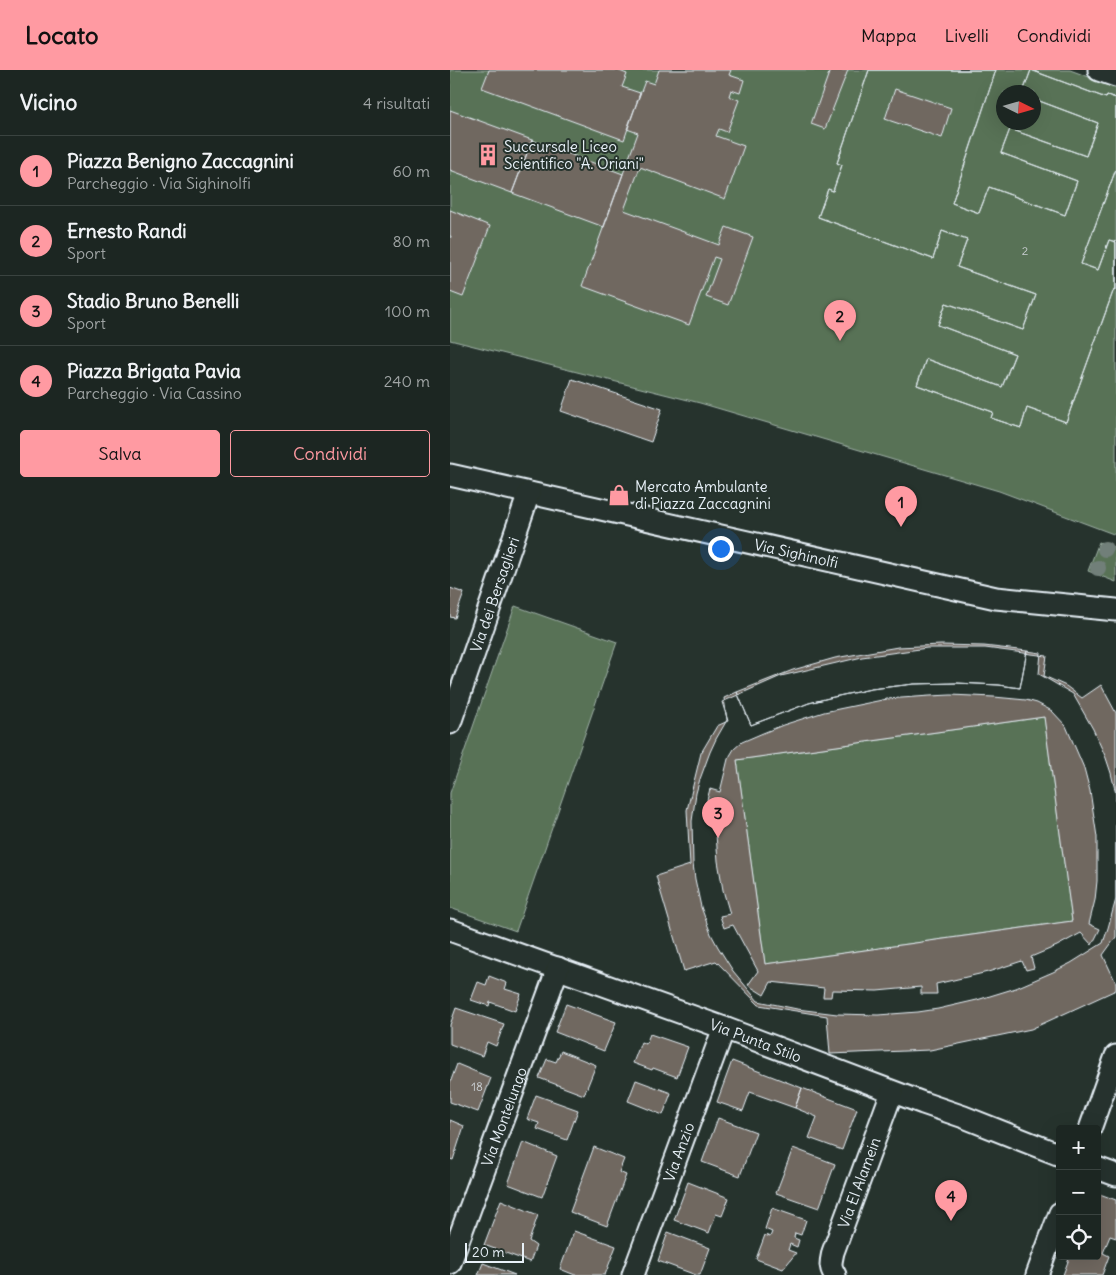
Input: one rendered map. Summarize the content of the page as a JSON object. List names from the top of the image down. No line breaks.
{"streets":{"street":["Via Sighinolfi","Via dei Bersaglieri","Via Punta Stilo","Via Montelungo","Via Anzio","Via El Alamein"]},"crossings":[["Via Sighinolfi","Via dei Bersaglieri"],["Via Punta Stilo","Via Montelungo"],["Via Punta Stilo","Via Anzio"],["Via Punta Stilo","Via El Alamein"]],"places":{"building":["Succursale Liceo Scientifico \"A. Oriani\""],"shop":["Mercato Ambulante di Piazza Zaccagnini"]},"house_numbers":["2","18"],"scale_bar":"20 m","north":"right","page":{"header":"Locato","nav":["Mappa","Livelli","Condividi"],"heading":["Vicino","4 risultati"],"list":[{"mark":"1","name":"Piazza Benigno Zaccagnini","note":"Parcheggio · Via Sighinolfi","value":"60 m"},{"mark":"2","name":"Ernesto Randi","note":"Sport","value":"80 m"},{"mark":"3","name":"Stadio Bruno Benelli","note":"Sport","value":"100 m"},{"mark":"4","name":"Piazza Brigata Pavia","note":"Parcheggio · Via Cassino","value":"240 m"}],"pins":["2","1","3","4"],"buttons":["Salva","Condividi"],"map_buttons":["+","−"],"scale":"20 m"}}
